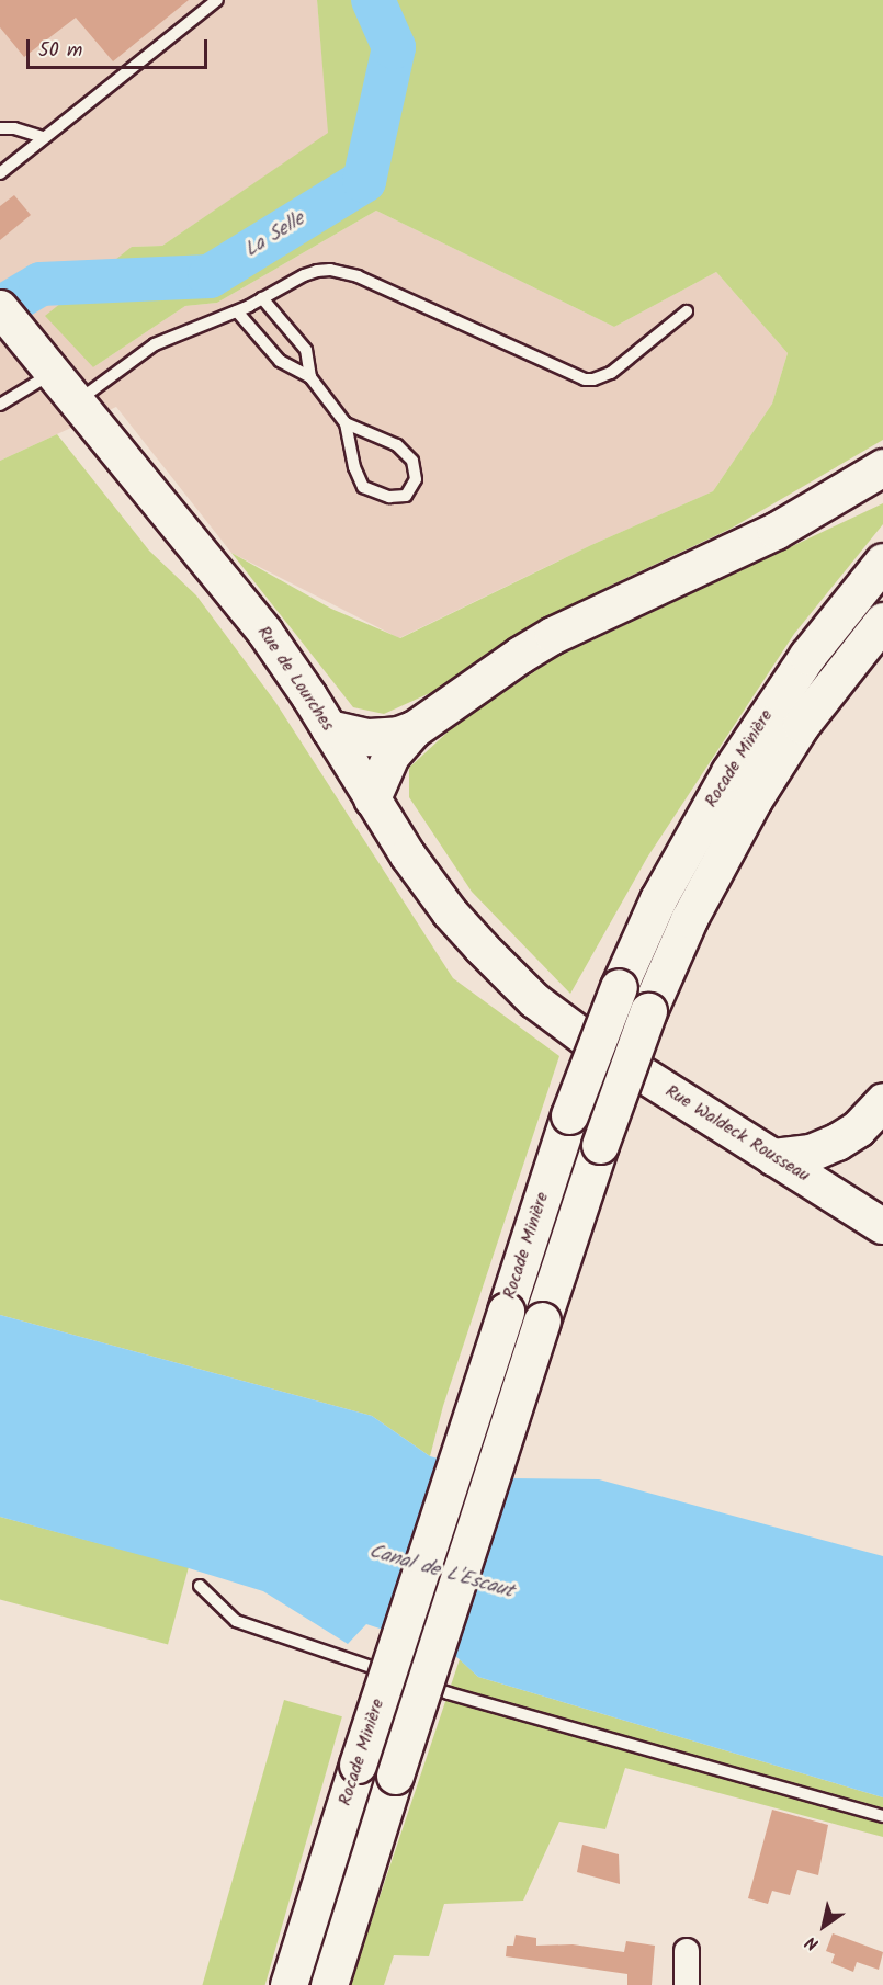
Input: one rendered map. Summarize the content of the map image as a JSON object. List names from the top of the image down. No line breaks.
{"streets":{"highway":["Rocade Minière"],"street":["Rue de Lourches","Rue Waldeck Rousseau"]},"crossings":[["Rue de Lourches","Rue Waldeck Rousseau"]],"water":["La Selle","Canal de L'Escaut"],"scale_bar":"50 m","north":"bottom left"}
